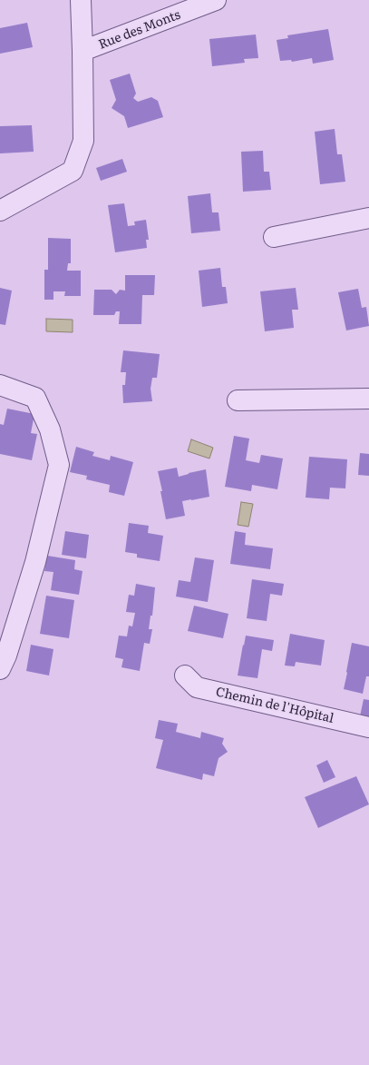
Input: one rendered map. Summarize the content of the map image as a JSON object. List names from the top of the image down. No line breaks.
{"streets":{"street":["Rue des Monts","Chemin de l'Hôpital"]}}
